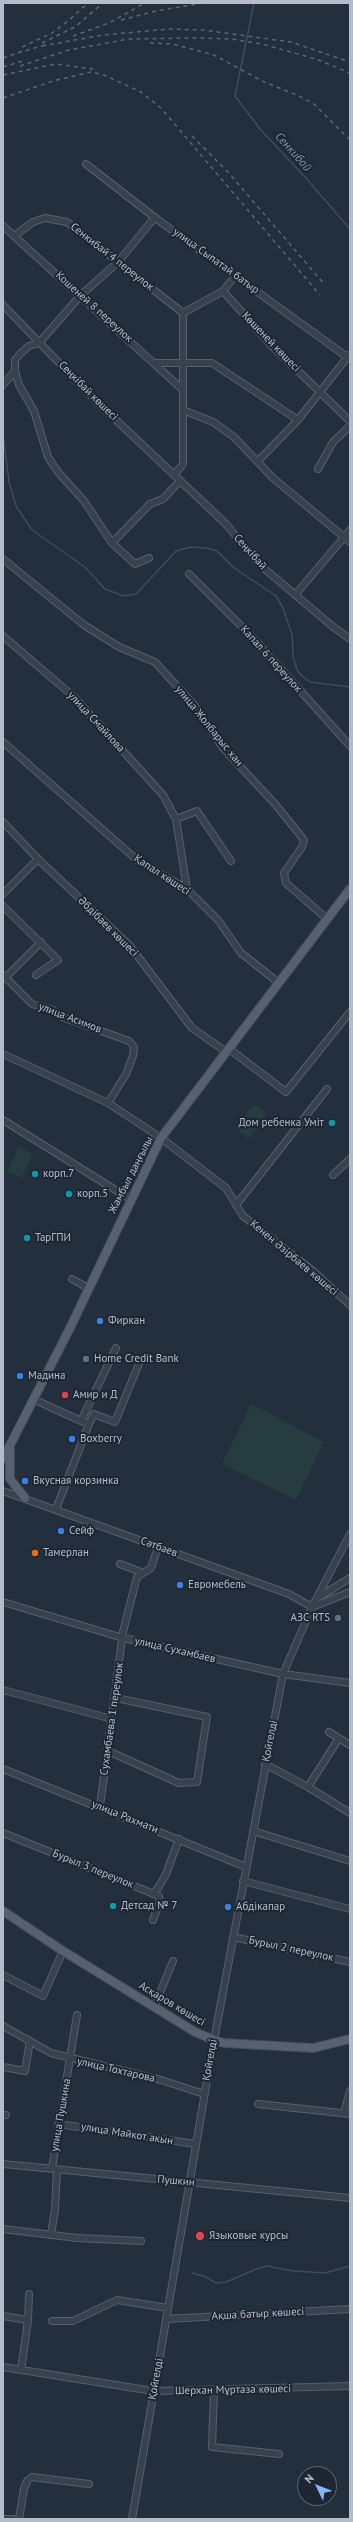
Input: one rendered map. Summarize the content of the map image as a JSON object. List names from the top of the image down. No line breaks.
{"streets":{"main road":["Жамбыл даңғылы","Асқаров көшесі"],"street":["Сенкибай 4 переулок","улица Сыпатай батыр","Кошеней 8 переулок","Көшеней көшесі","Сеңкібай көшесі","Сеңкібай","Капал 6 переулок","улица Смайлова","улица Жолбарыс хан","Қапал көшесі","Әбдібаев көшесі","улица Асимов","Кенен Әзірбаев көшесі","Сәтбаев","улица Сухамбаев","Сухамбаева 1 переулок","Қойгелді","улица Рахмати","Бурыл 3 переулок","Бурыл 2 переулок","улица Тохтарова","улица Пушкина","улица Майкот акын","Пушкин","Ақша батыр көшесі","Шерхан Мұртаза көшесі"]},"crossings":[["Сенкибай 4 переулок","Кошеней 8 переулок"],["Сеңкібай көшесі","Сеңкібай"],["улица Смайлова","Қапал көшесі"],["улица Жолбарыс хан","Жамбыл даңғылы"],["Қапал көшесі","Жамбыл даңғылы"],["Әбдібаев көшесі","Жамбыл даңғылы"],["улица Асимов","Кенен Әзірбаев көшесі"],["Жамбыл даңғылы","Кенен Әзірбаев көшесі"],["Сәтбаев","Сухамбаева 1 переулок"],["Сәтбаев","Қойгелді"],["улица Сухамбаев","Сухамбаева 1 переулок"],["улица Сухамбаев","Қойгелді"],["Сухамбаева 1 переулок","улица Рахмати"],["Қойгелді","улица Рахмати"],["Қойгелді","Бурыл 2 переулок"],["Қойгелді","Асқаров көшесі"],["Қойгелді","улица Тохтарова"],["Қойгелді","улица Майкот акын"],["Қойгелді","Пушкин"],["Қойгелді","Ақша батыр көшесі"],["Қойгелді","Шерхан Мұртаза көшесі"],["улица Тохтарова","улица Пушкина"],["улица Пушкина","улица Майкот акын"],["улица Пушкина","Пушкин"]],"water":["Сенкибай"],"places":["Дом ребенка Умiт","корп.7","корп.5","ТарГПИ","Фиркан","Home Credit Bank","Мадина","Амир и Д","Boxberry","Вкусная корзинка","Сейф","Тамерлан","Евромебель","АЗС RTS","Детсад № 7","Абдiкапар","Языковые курсы"],"north":"top left"}
